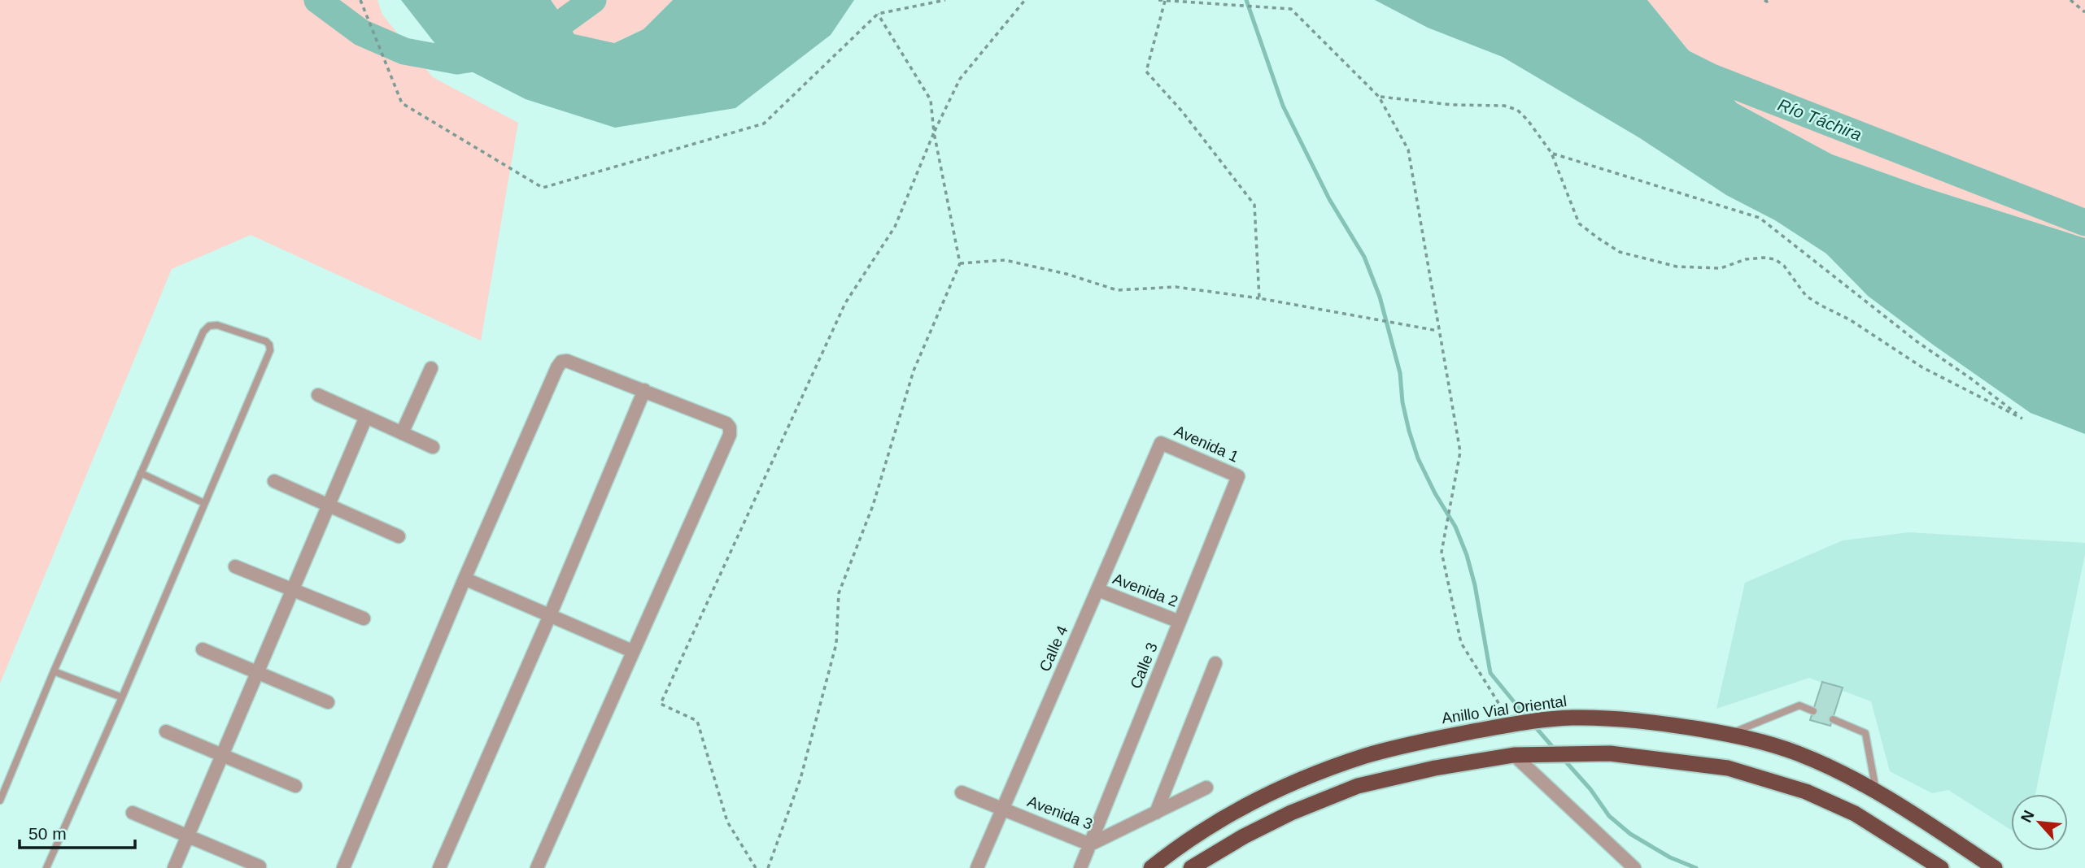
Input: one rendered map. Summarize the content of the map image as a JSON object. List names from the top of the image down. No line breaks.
{"streets":{"highway":["Anillo Vial Oriental"],"street":["Avenida 1","Avenida 2","Calle 4","Calle 3","Avenida 3"]},"crossings":[["Avenida 1","Calle 4"],["Avenida 1","Calle 3"],["Avenida 2","Calle 4"],["Avenida 2","Calle 3"],["Calle 4","Avenida 3"],["Calle 3","Avenida 3"]],"water":["Río Táchira"],"scale_bar":"50 m","north":"top left"}
